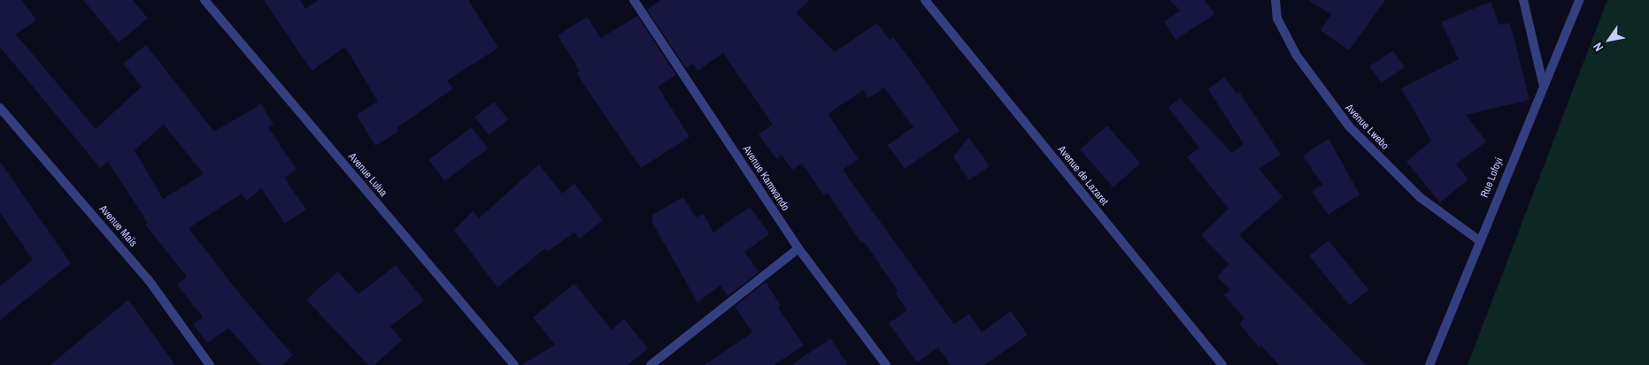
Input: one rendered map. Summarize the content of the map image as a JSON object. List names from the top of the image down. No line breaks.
{"streets":{"street":["Avenue Lwebo","Avenue Lulua","Avenue de Lazaret","Rue Lofoyi","Avenue Kamwando","Avenue Maïs"]},"crossings":[["Avenue Lwebo","Rue Lofoyi"]],"north":"bottom left"}
